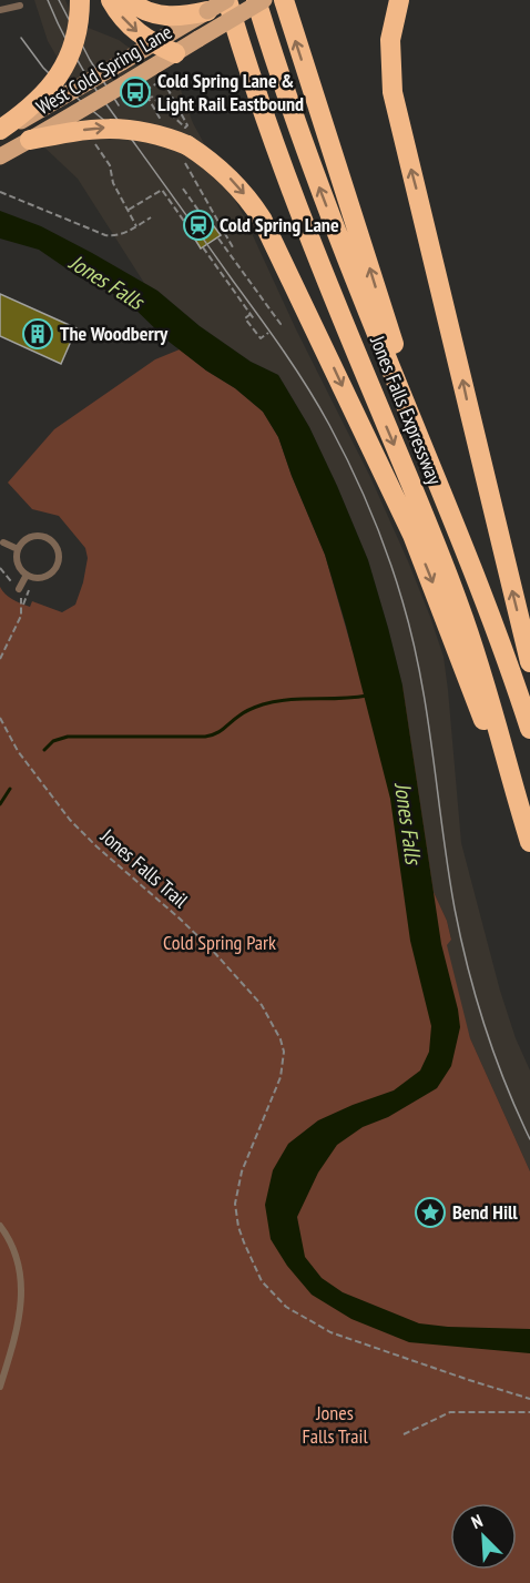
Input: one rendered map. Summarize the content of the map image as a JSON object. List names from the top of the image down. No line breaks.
{"streets":{"highway":["Jones Falls Expressway"],"main road":["West Cold Spring Lane"],"path":["Jones Falls Trail"]},"crossings":[["West Cold Spring Lane","Jones Falls Expressway"]],"water":["Jones Falls"],"parks":["Cold Spring Park","Jones Falls Trail"],"places":{"bus stop":["Cold Spring Lane & Light Rail Eastbound"],"station":["Cold Spring Lane"],"building":["The Woodberry"],"place":["Bend Hill"]},"north":"top left"}
